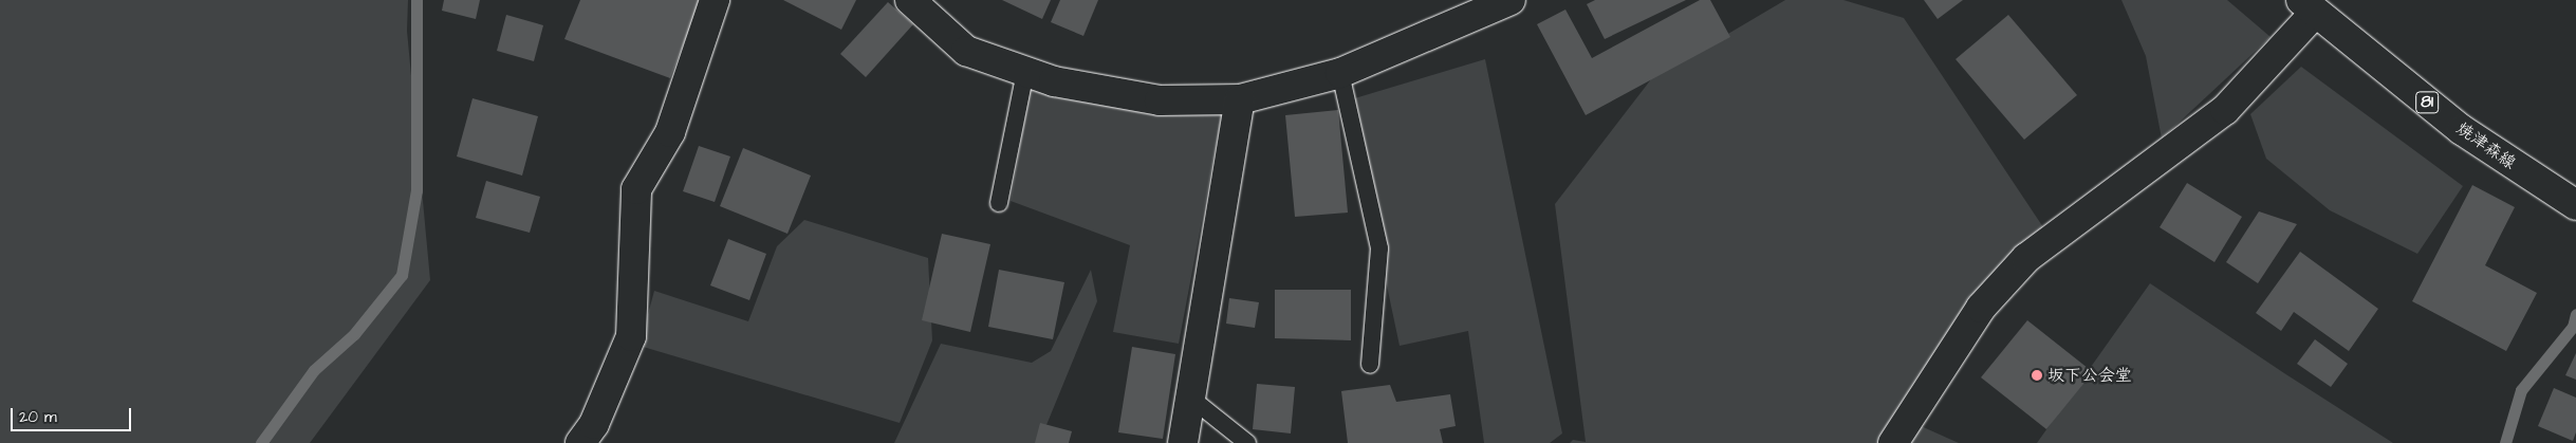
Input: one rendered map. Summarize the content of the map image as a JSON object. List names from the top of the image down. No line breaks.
{"streets":{"street":["81","焼津森線"]},"places":["坂下公会堂"],"scale_bar":"20 m"}
